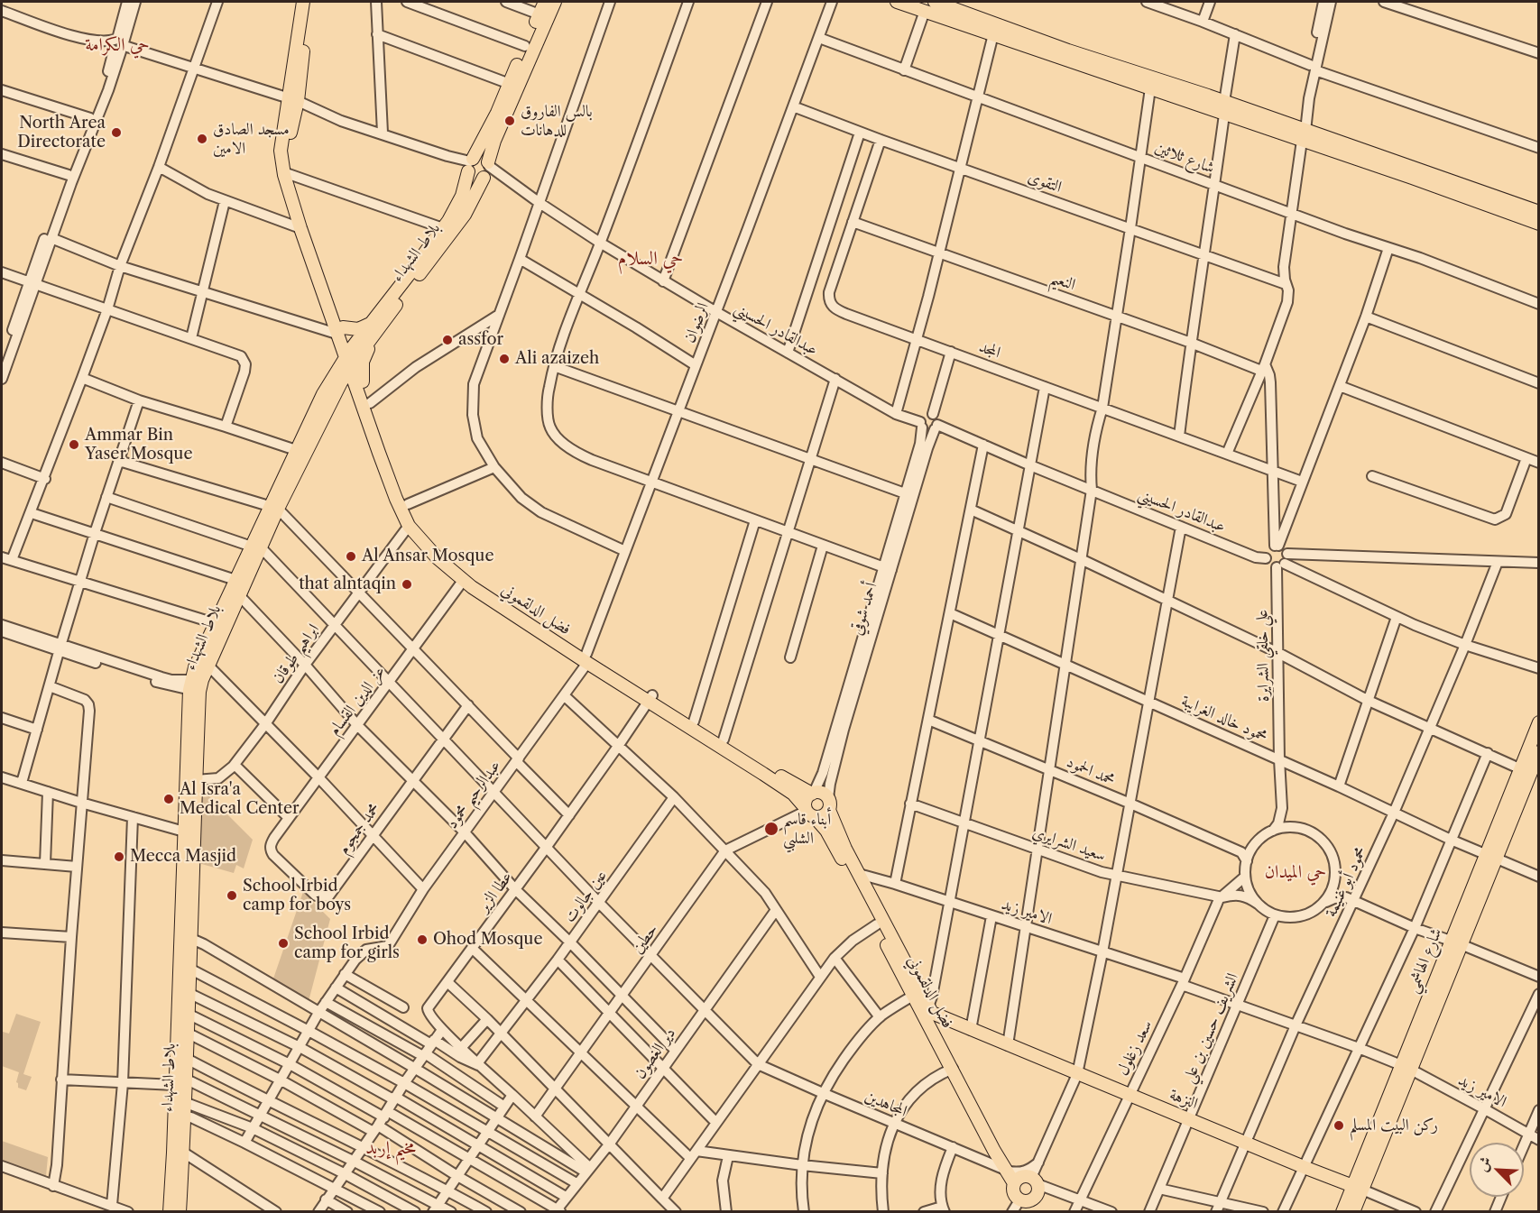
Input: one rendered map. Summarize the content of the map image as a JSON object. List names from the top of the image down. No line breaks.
{"streets":{"main road":["بلاط الشهداء","فضل الدلقموني","شارع الهاشمي","النزهة"],"street":["شارع ثلاثين","التقوى","النعيم","الرضوان","عبدالقادر الحسيني","المجد","أحمد شوقي","ابراهيم طوقان","علي خلقي الشرايرة","عز الدين القسام","محمود خالد الغرايبة","محمد الحمود","عبدالرحيم محمود","محمد جمجوم","سعيد الشرايري","محمود أبو غنيمة","عطا الزير","عين جالوت","الامير زيد","حطين","الشريف حسين بن علي","سعد زغلول","دير الغصون","المجاهدين"]},"crossings":[["شارع ثلاثين","الرضوان"],["التقوى","الرضوان"],["التقوى","المجد"],["بلاط الشهداء","عبدالقادر الحسيني"],["بلاط الشهداء","فضل الدلقموني"],["بلاط الشهداء","ابراهيم طوقان"],["النعيم","المجد"],["الرضوان","عبدالقادر الحسيني"],["الرضوان","فضل الدلقموني"],["الرضوان","عبدالرحيم محمود"],["عبدالقادر الحسيني","أحمد شوقي"],["عبدالقادر الحسيني","علي خلقي الشرايرة"],["أحمد شوقي","فضل الدلقموني"],["أحمد شوقي","حطين"],["أحمد شوقي","النزهة"],["فضل الدلقموني","ابراهيم طوقان"],["فضل الدلقموني","عز الدين القسام"],["فضل الدلقموني","عبدالرحيم محمود"],["فضل الدلقموني","عطا الزير"],["فضل الدلقموني","حطين"],["فضل الدلقموني","النزهة"],["فضل الدلقموني","المجاهدين"],["علي خلقي الشرايرة","محمود خالد الغرايبة"],["علي خلقي الشرايرة","محمد الحمود"],["علي خلقي الشرايرة","الشريف حسين بن علي"],["علي خلقي الشرايرة","سعد زغلول"],["عز الدين القسام","محمد جمجوم"],["محمود خالد الغرايبة","محمود أبو غنيمة"],["محمود خالد الغرايبة","شارع الهاشمي"],["محمد الحمود","الشريف حسين بن علي"],["محمد الحمود","سعد زغلول"],["سعيد الشرايري","سعد زغلول"],["محمود أبو غنيمة","الامير زيد"],["محمود أبو غنيمة","النزهة"],["الامير زيد","شارع الهاشمي"],["الامير زيد","الشريف حسين بن علي"],["الامير زيد","سعد زغلول"],["الامير زيد","النزهة"],["حطين","النزهة"],["شارع الهاشمي","النزهة"],["الشريف حسين بن علي","سعد زغلول"],["الشريف حسين بن علي","النزهة"],["سعد زغلول","النزهة"]],"districts":["حي الكرامة","حي السلام","حي الميدان","مخيم إربد"],"places":["بالس الفاروق للدهانات","North Area Directorate","مسجد الصادق الامين","assfor","Ali azaizeh","Ammar Bin Yaser Mosque","Al Ansar Mosque","that alntaqin","Al Isra'a Medical Center","أبناء قاسم الشلبي","Mecca Masjid","School Irbid camp for boys","Ohod Mosque","School Irbid camp for girls","ركن البيت المسلم"],"north":"top left"}
